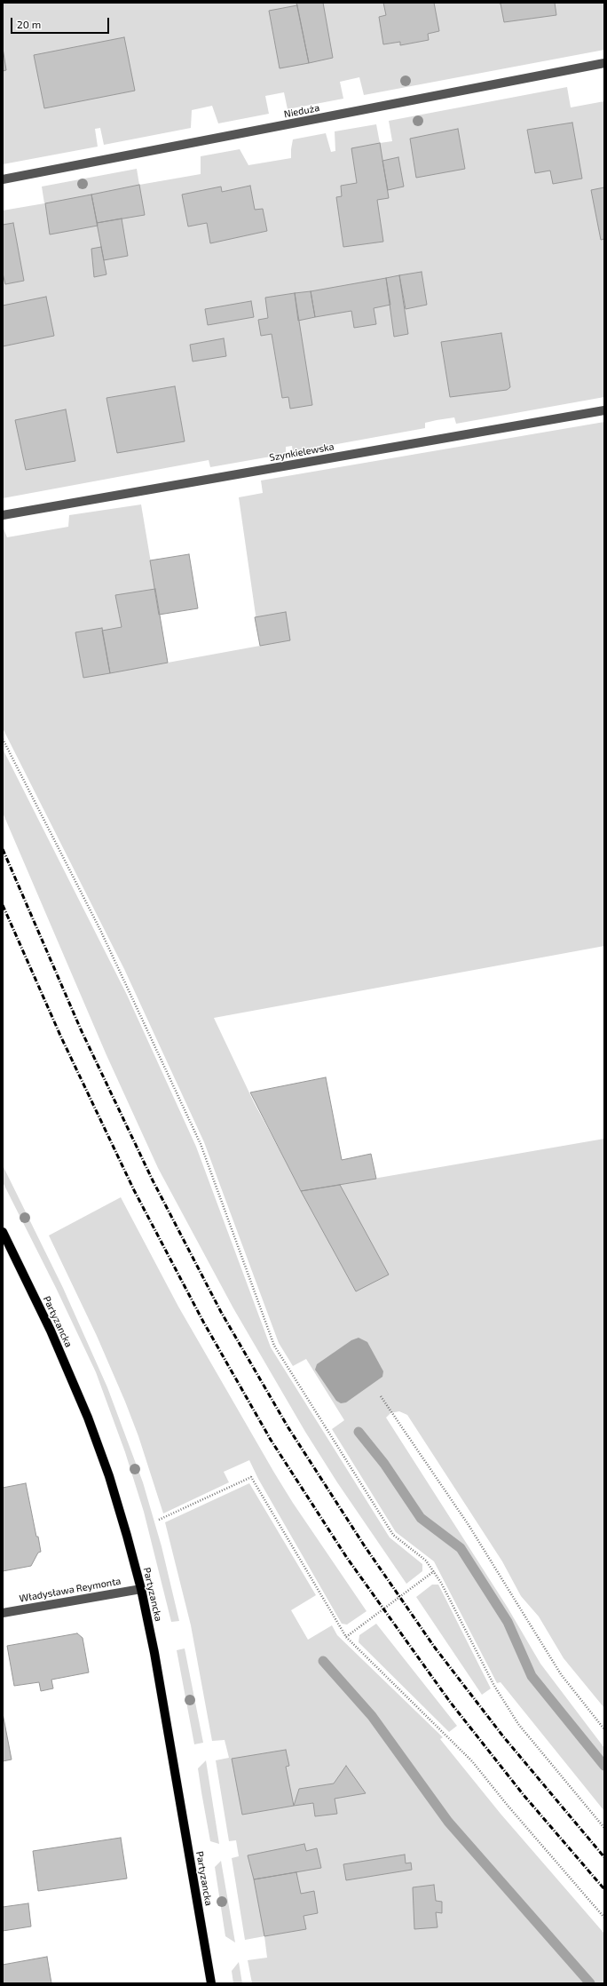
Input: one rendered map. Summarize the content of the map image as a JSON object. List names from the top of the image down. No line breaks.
{"streets":{"main road":["Partyzancka"],"street":["Nieduża","Szynkielewska","Władysława Reymonta"]},"crossings":[["Partyzancka","Władysława Reymonta"]],"scale_bar":"20 m"}
